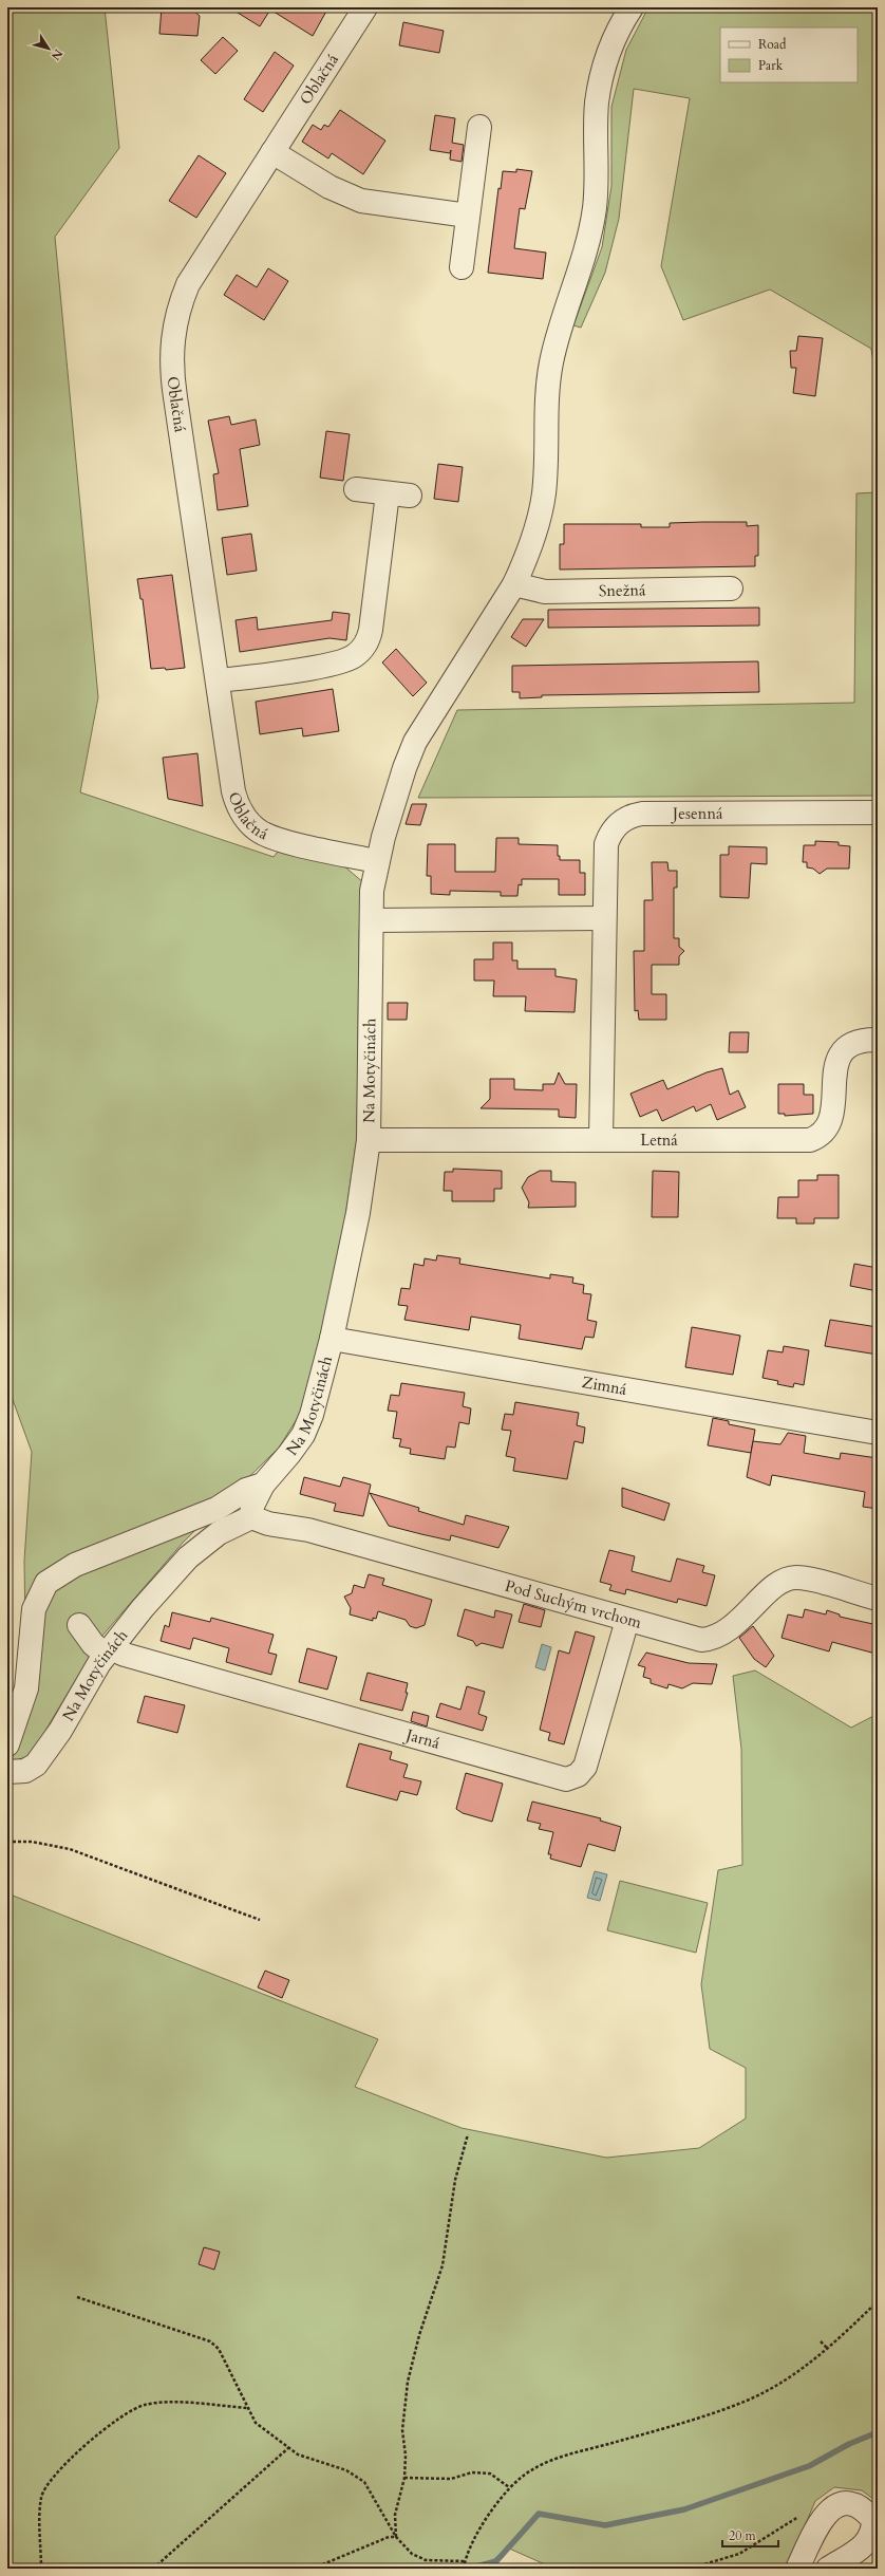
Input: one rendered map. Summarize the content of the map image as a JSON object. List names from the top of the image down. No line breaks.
{"streets":{"street":["Oblačná","Snežná","Jesenná","Na Motyčinách","Letná","Zimná","Pod Suchým vrchom","Jarná"]},"crossings":[["Oblačná","Na Motyčinách"],["Snežná","Na Motyčinách"],["Jesenná","Letná"],["Na Motyčinách","Letná"],["Na Motyčinách","Zimná"],["Na Motyčinách","Pod Suchým vrchom"],["Na Motyčinách","Jarná"],["Pod Suchým vrchom","Jarná"]],"legend":["Road","Park"],"scale_bar":"20 m","north":"bottom right"}
